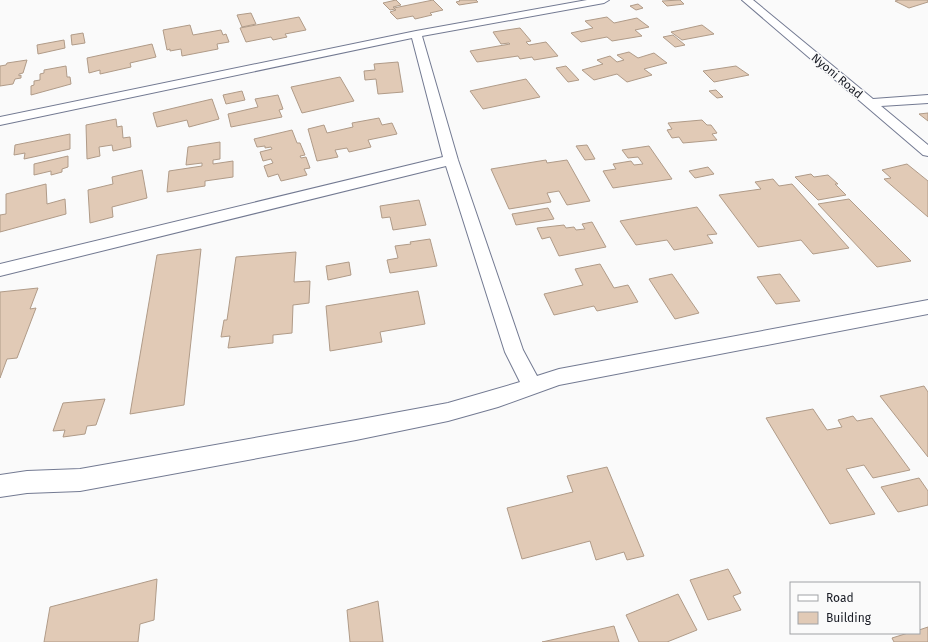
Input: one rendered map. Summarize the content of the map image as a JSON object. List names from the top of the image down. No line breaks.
{"streets":{"street":["Nyoni Road"]},"legend":["Road","Building"]}
